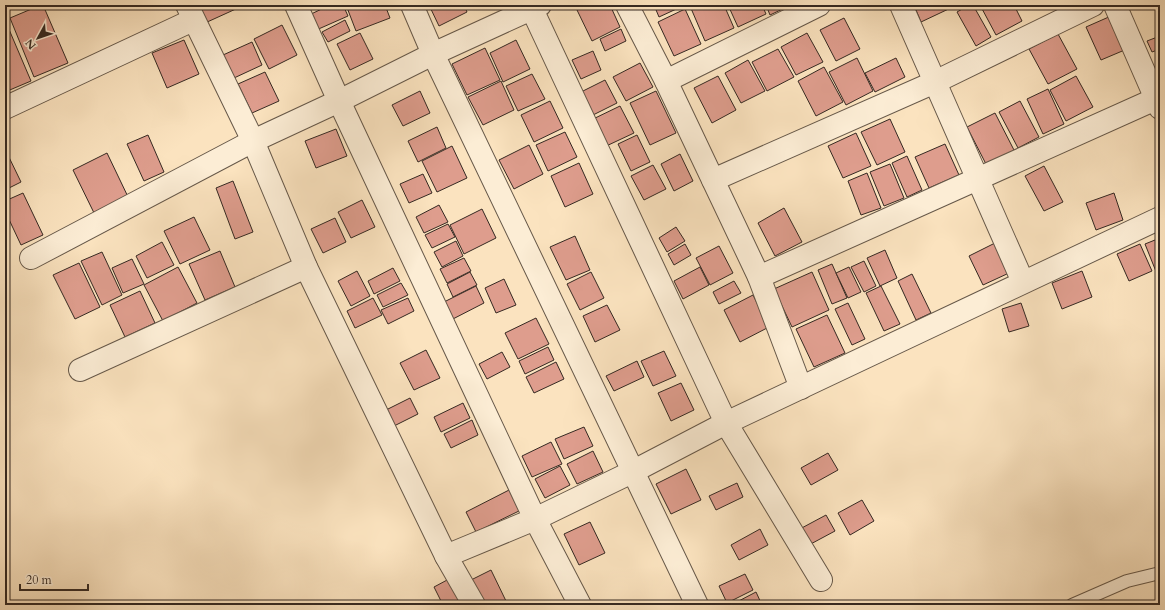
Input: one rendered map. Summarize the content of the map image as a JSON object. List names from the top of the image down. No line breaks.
{"scale_bar":"20 m","north":"bottom left"}
